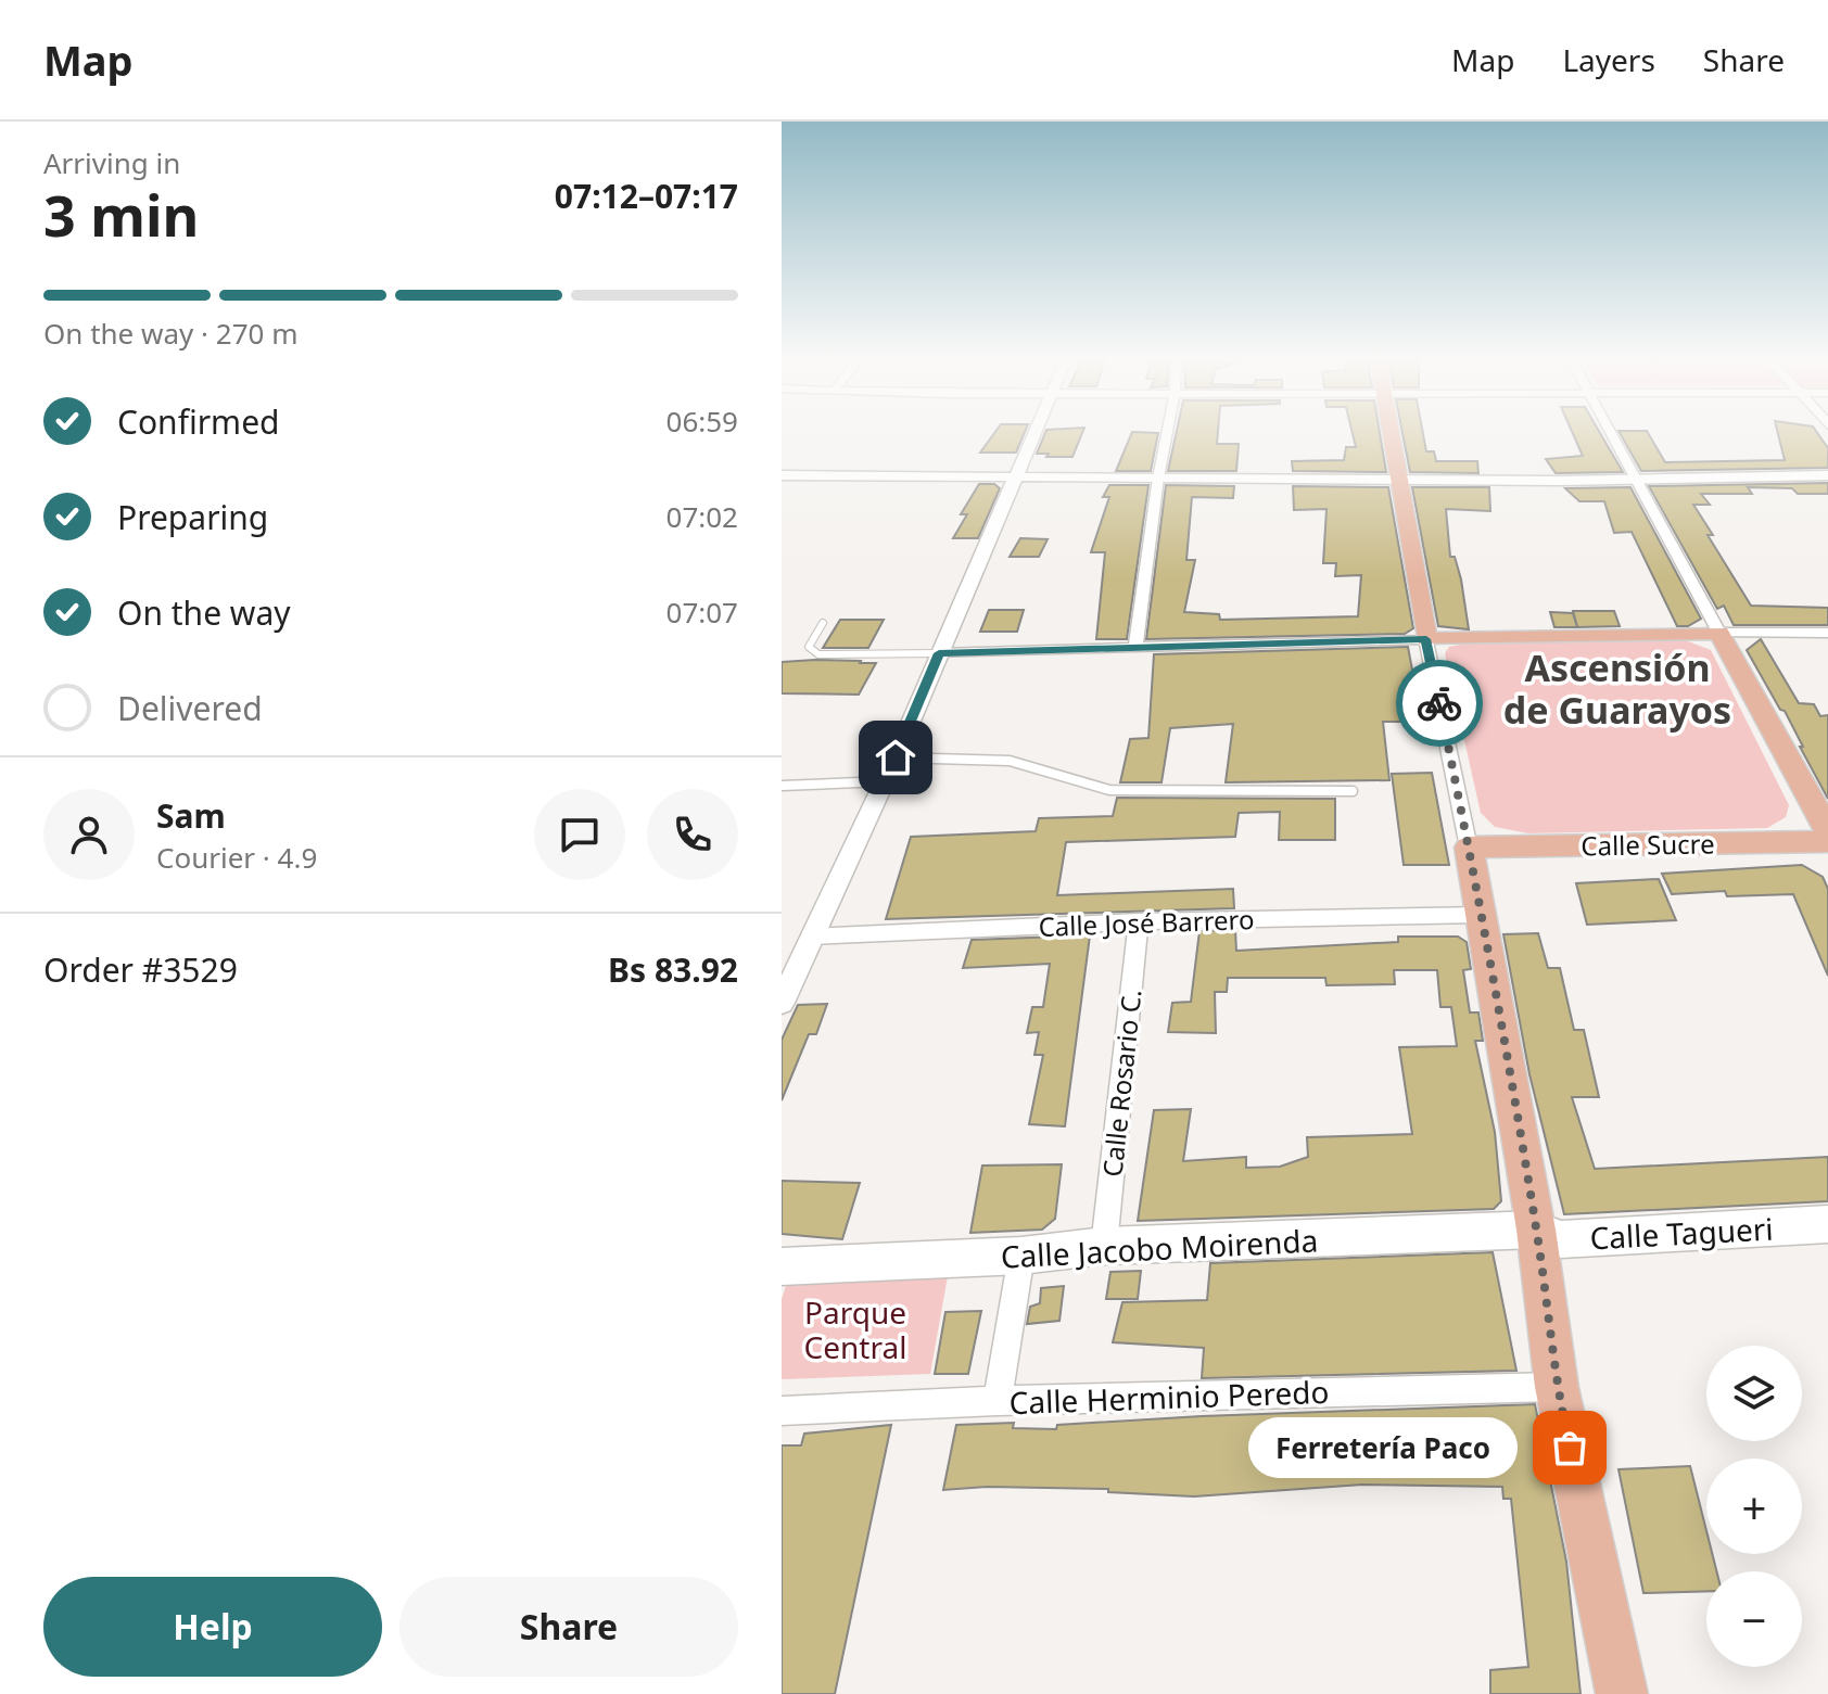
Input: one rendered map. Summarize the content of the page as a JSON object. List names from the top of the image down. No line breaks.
{"streets":{"main road":["Calle Sucre","Calle Tagueri","Calle Jacobo Moirenda"],"street":["Calle José Barrero","Calle Rosario C.","Calle Herminio Peredo"]},"crossings":[["Calle José Barrero","Calle Rosario C."],["Calle Rosario C.","Calle Jacobo Moirenda"],["Calle Tagueri","Calle Jacobo Moirenda"]],"districts":["Ascensión de Guarayos"],"parks":["Parque Central"],"places":["Ferretería Paco"],"page":{"header":"Map","nav":["Map","Layers","Share"],"heading":["3 min","Arriving in","07:12–07:17"],"panel":["Sam","Courier · 4.9","Order #3529","Bs 83.92"],"bar":"On the way · 270 m","list":[["Confirmed","06:59"],["Preparing","07:02"],["On the way","07:07"],"Delivered"],"map_buttons":["+","−"],"bubble":"Ferretería Paco","buttons":["Help","Share"]}}
